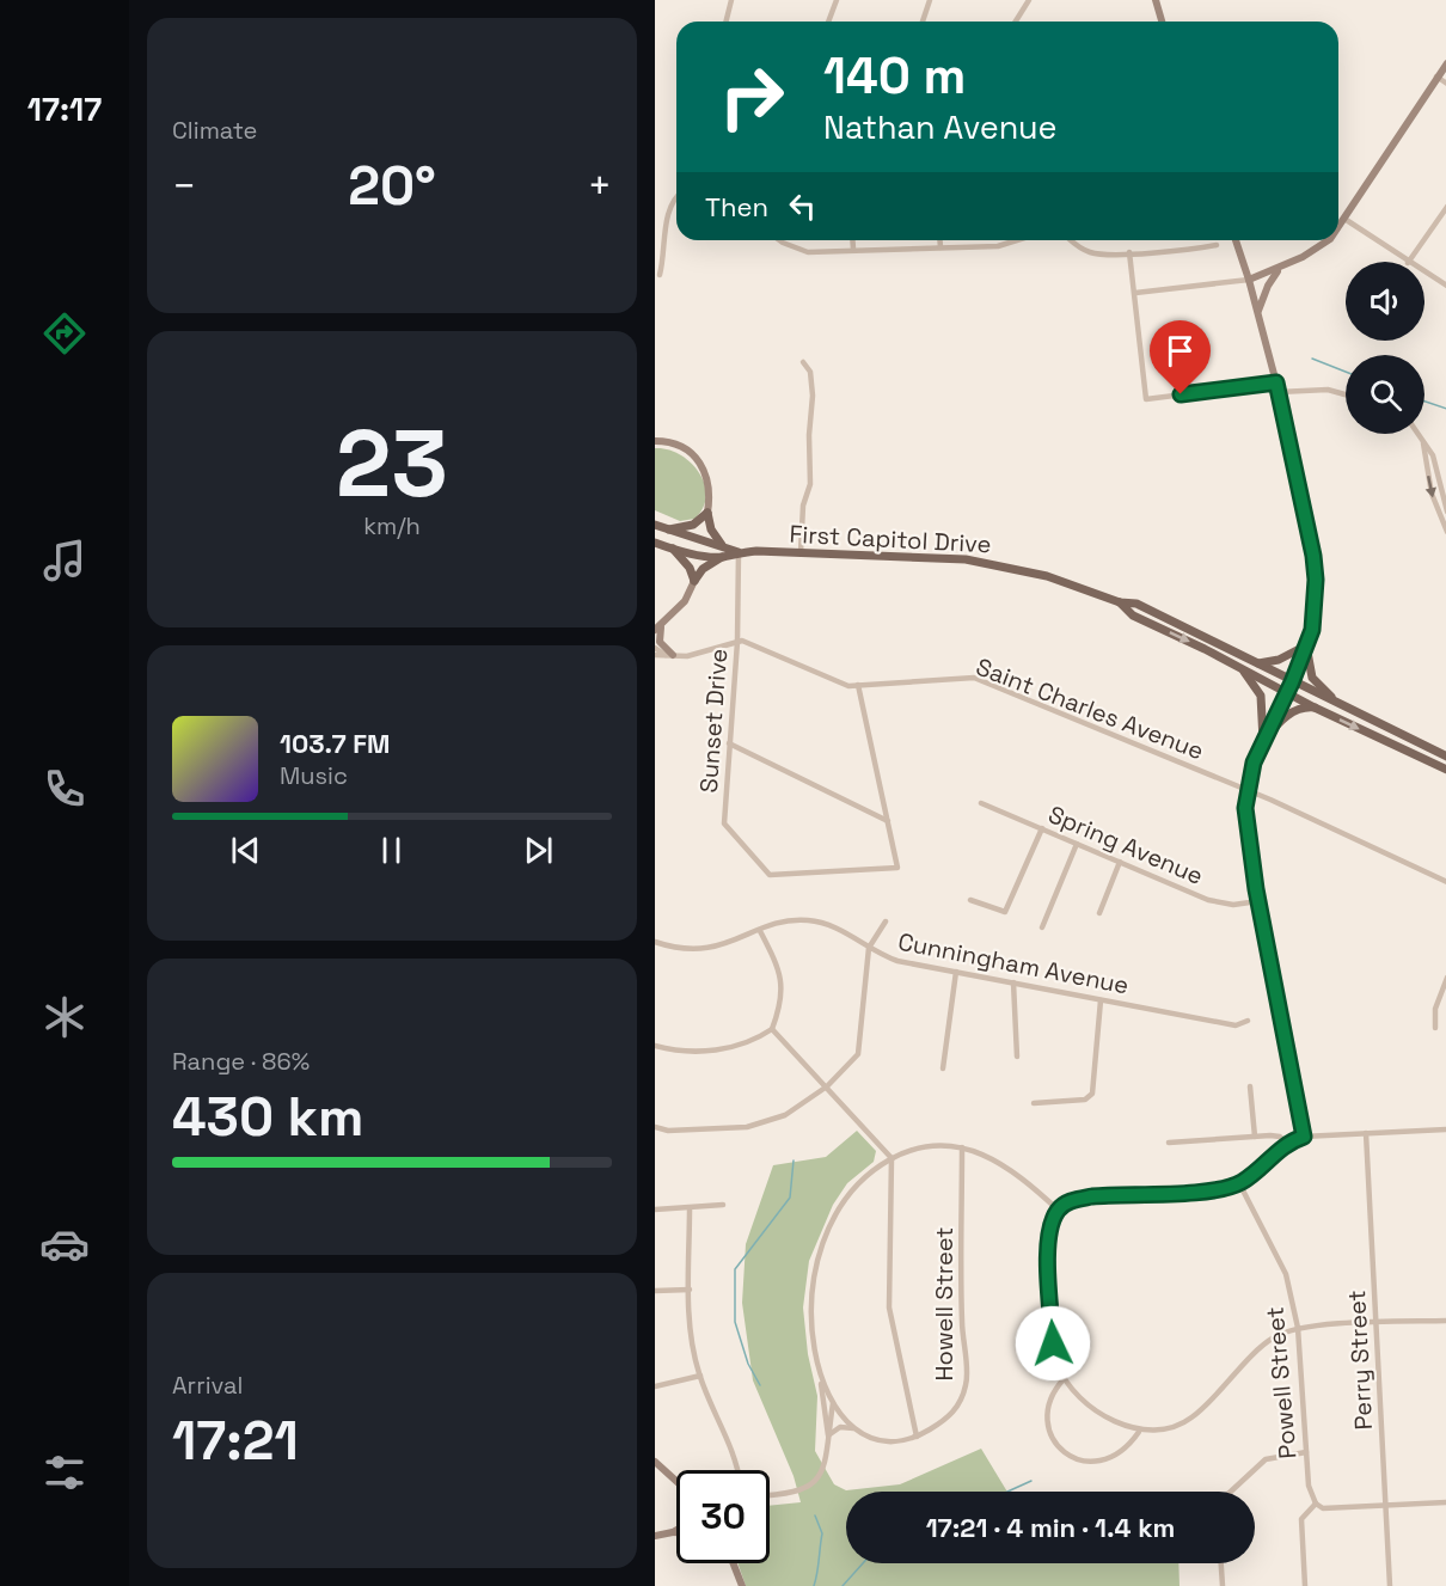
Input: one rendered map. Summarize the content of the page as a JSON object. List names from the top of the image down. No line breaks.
{"streets":{"main road":["First Capitol Drive"],"street":["Saint Charles Avenue","Sunset Drive","Spring Avenue","Cunningham Avenue","Howell Street","Perry Street","Powell Street"]},"crossings":[["First Capitol Drive","Sunset Drive"],["Saint Charles Avenue","Sunset Drive"]],"page":{"tabs":"17:17","tile":["Climate",["23","km/h"],["Range · 86%","430 km"],["Arrival","17:21"]],"turn":["140 m","Nathan Avenue"],"heat":["−","20°","+"],"then":"Then","song":["103.7 FM","Music"],"limit":"30","trip":"17:21 · 4 min · 1.4 km"}}
